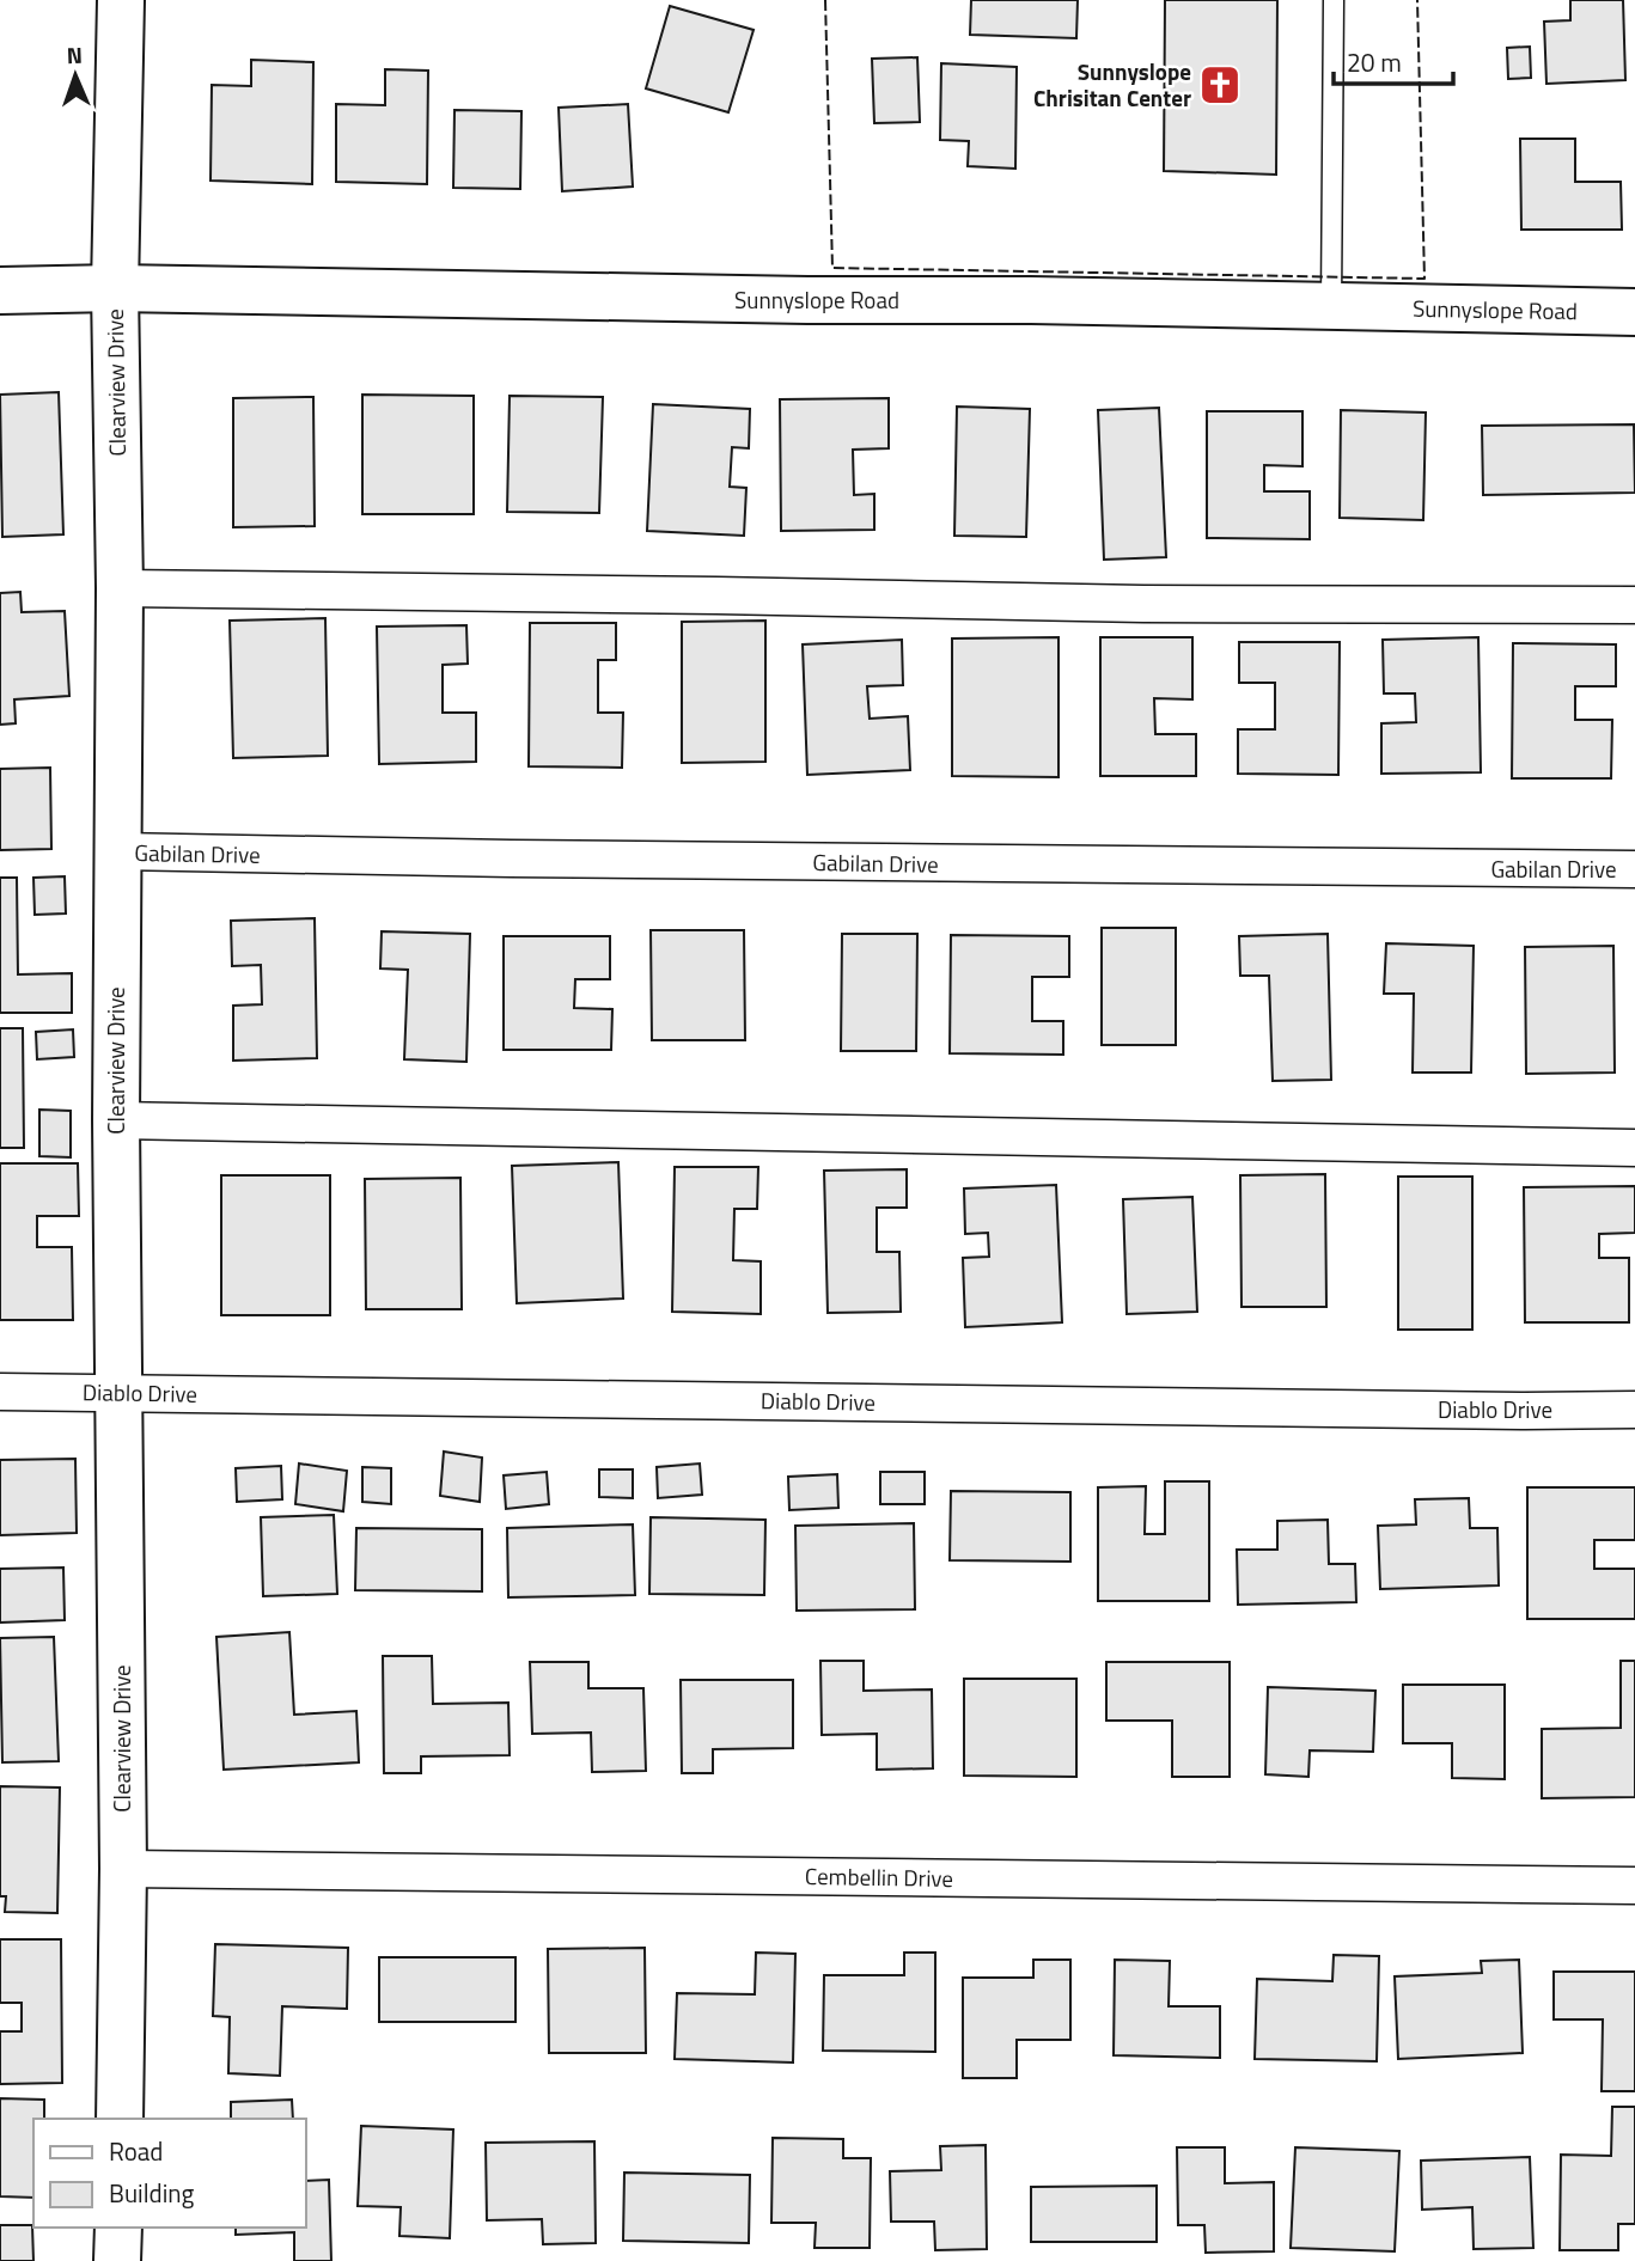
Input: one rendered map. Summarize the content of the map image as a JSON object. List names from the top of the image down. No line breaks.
{"streets":{"street":["Sunnyslope Road","Clearview Drive","Gabilan Drive","Diablo Drive","Cembellin Drive"]},"crossings":[["Sunnyslope Road","Clearview Drive"],["Clearview Drive","Gabilan Drive"],["Clearview Drive","Diablo Drive"],["Clearview Drive","Cembellin Drive"]],"places":{"church":["Sunnyslope Chrisitan Center"]},"legend":["Road","Building"],"scale_bar":"20 m","north":"top"}
